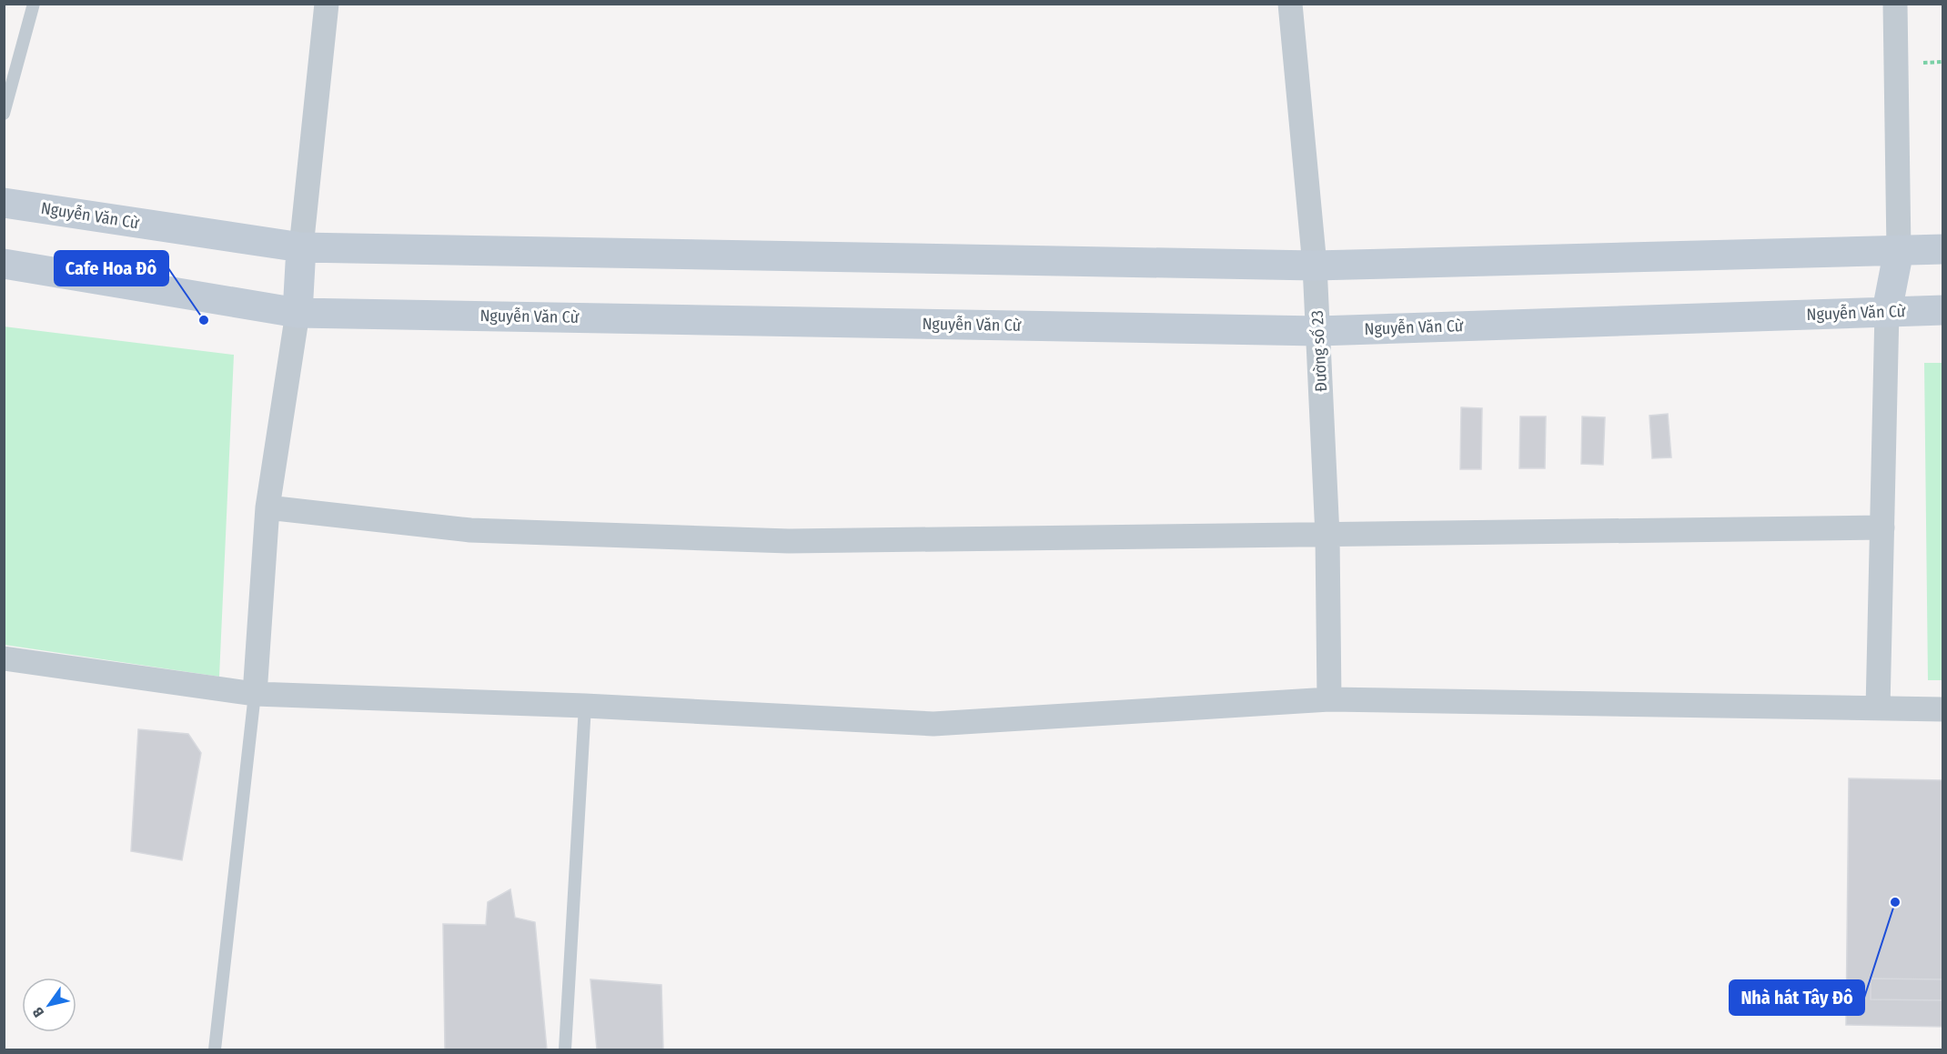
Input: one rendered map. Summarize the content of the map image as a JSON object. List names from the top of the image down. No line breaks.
{"streets":{"main road":["Nguyễn Văn Cừ"],"street":["Đường số 23"]},"crossings":[["Nguyễn Văn Cừ","Đường số 23"]],"places":["Cafe Hoa Đô","Nhà hát Tây Đô"],"north":"bottom left"}
